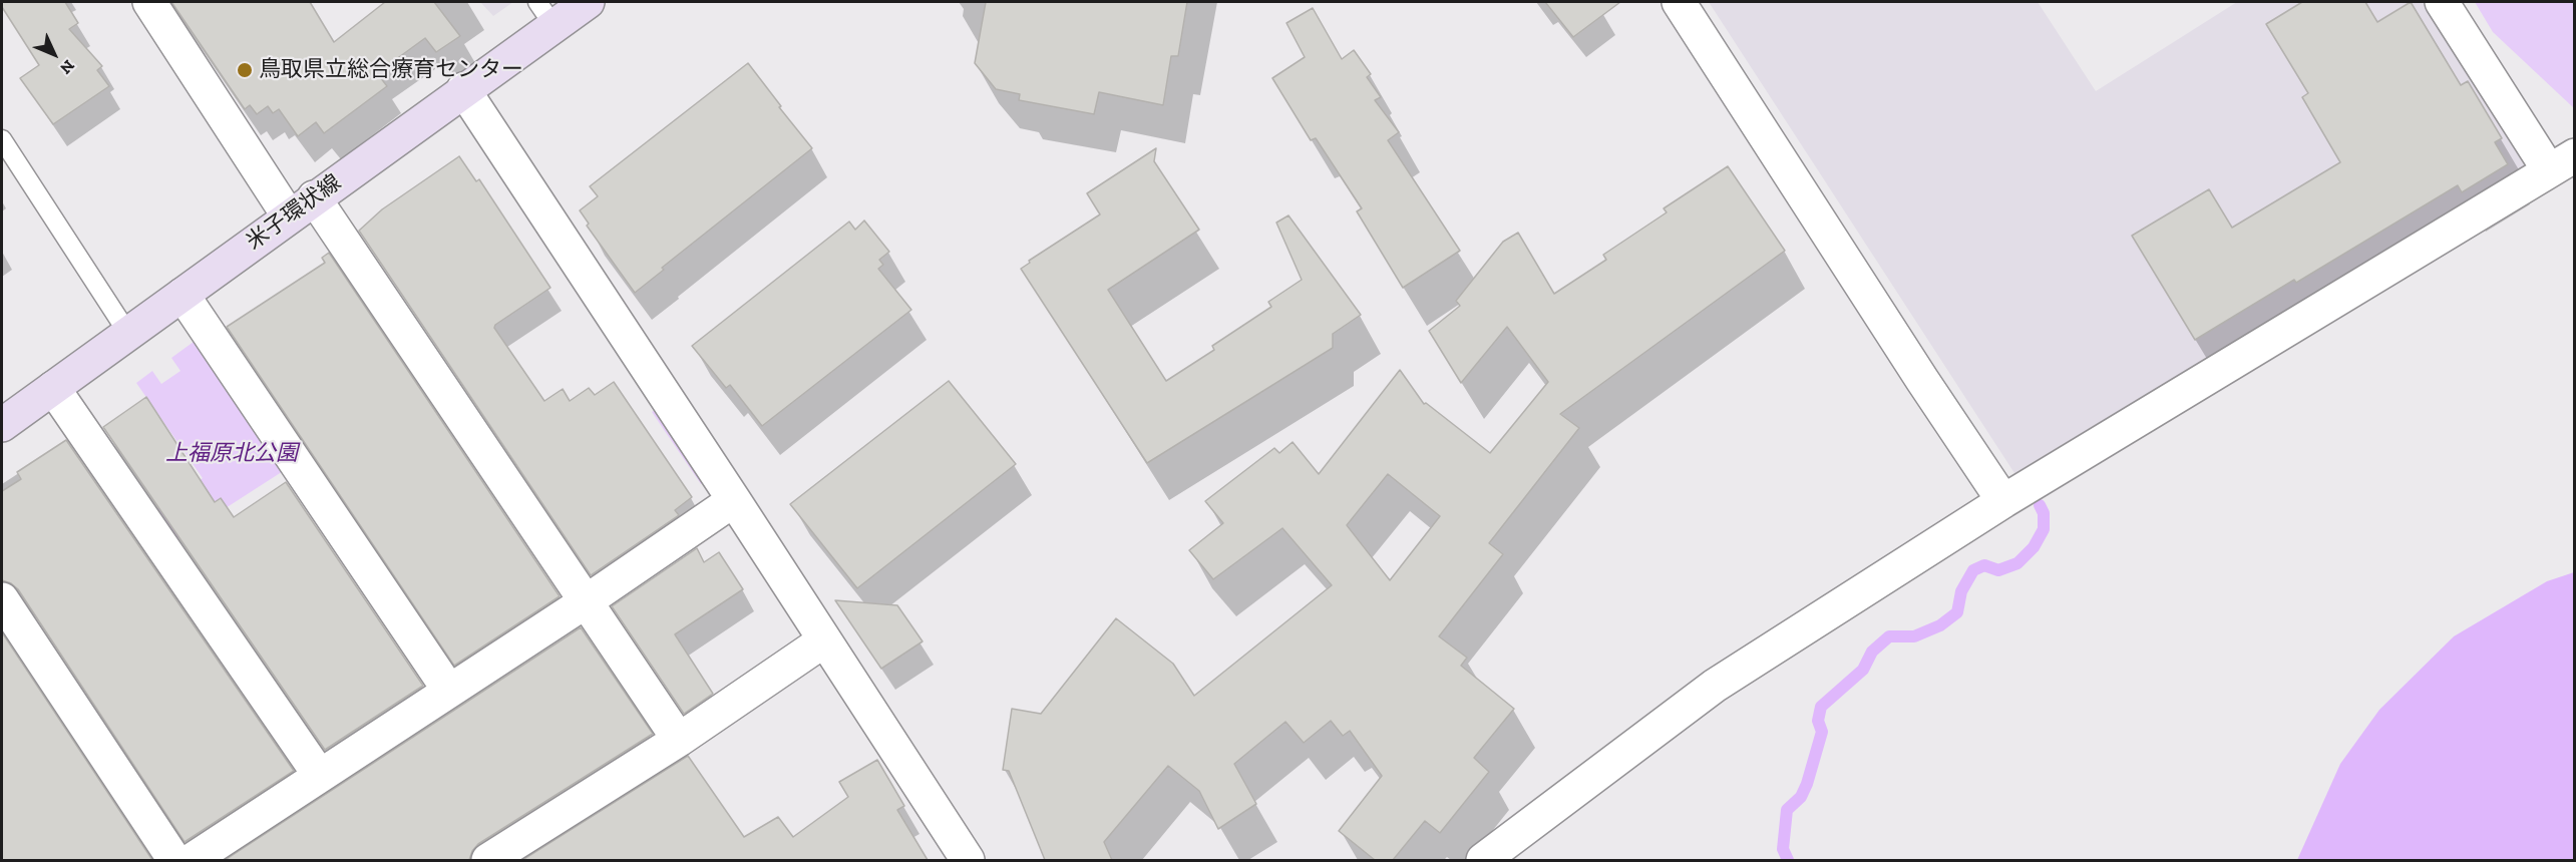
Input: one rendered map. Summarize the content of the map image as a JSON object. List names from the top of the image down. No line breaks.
{"streets":{"main road":["米子環状線"]},"parks":["上福原北公園"],"places":["鳥取県立総合療育センター"],"north":"bottom right"}
